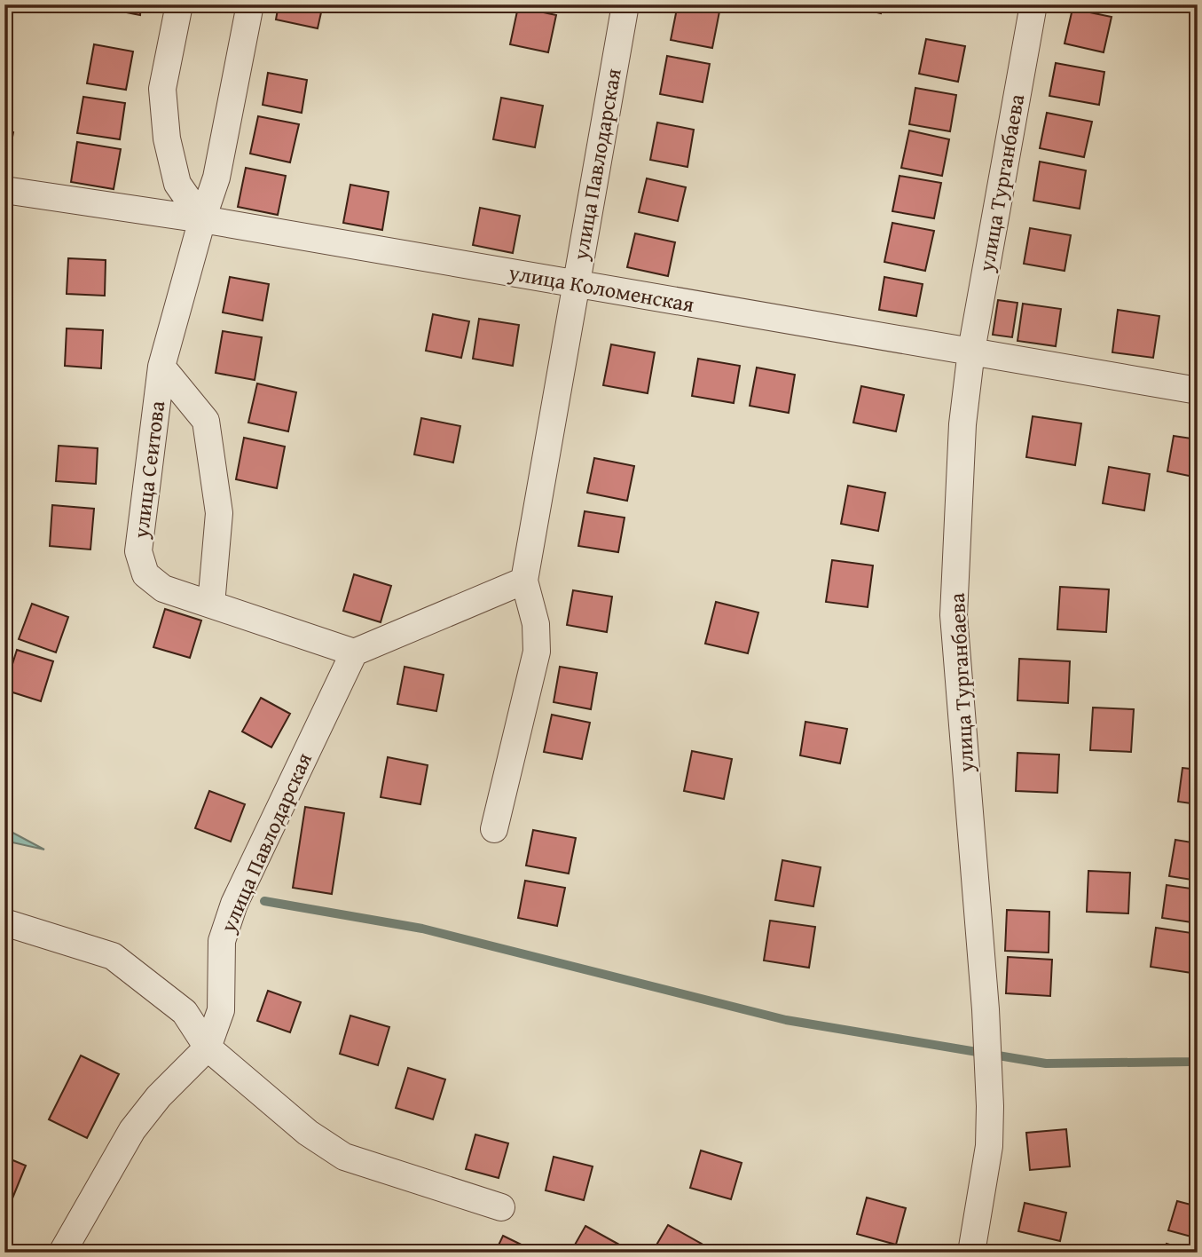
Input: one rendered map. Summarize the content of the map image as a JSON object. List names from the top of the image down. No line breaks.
{"streets":{"street":["улица Павлодарская","улица Турганбаева","улица Коломенская","улица Сеитова"]},"crossings":[["улица Павлодарская","улица Коломенская"],["улица Павлодарская","улица Сеитова"],["улица Турганбаева","улица Коломенская"],["улица Коломенская","улица Сеитова"]]}
